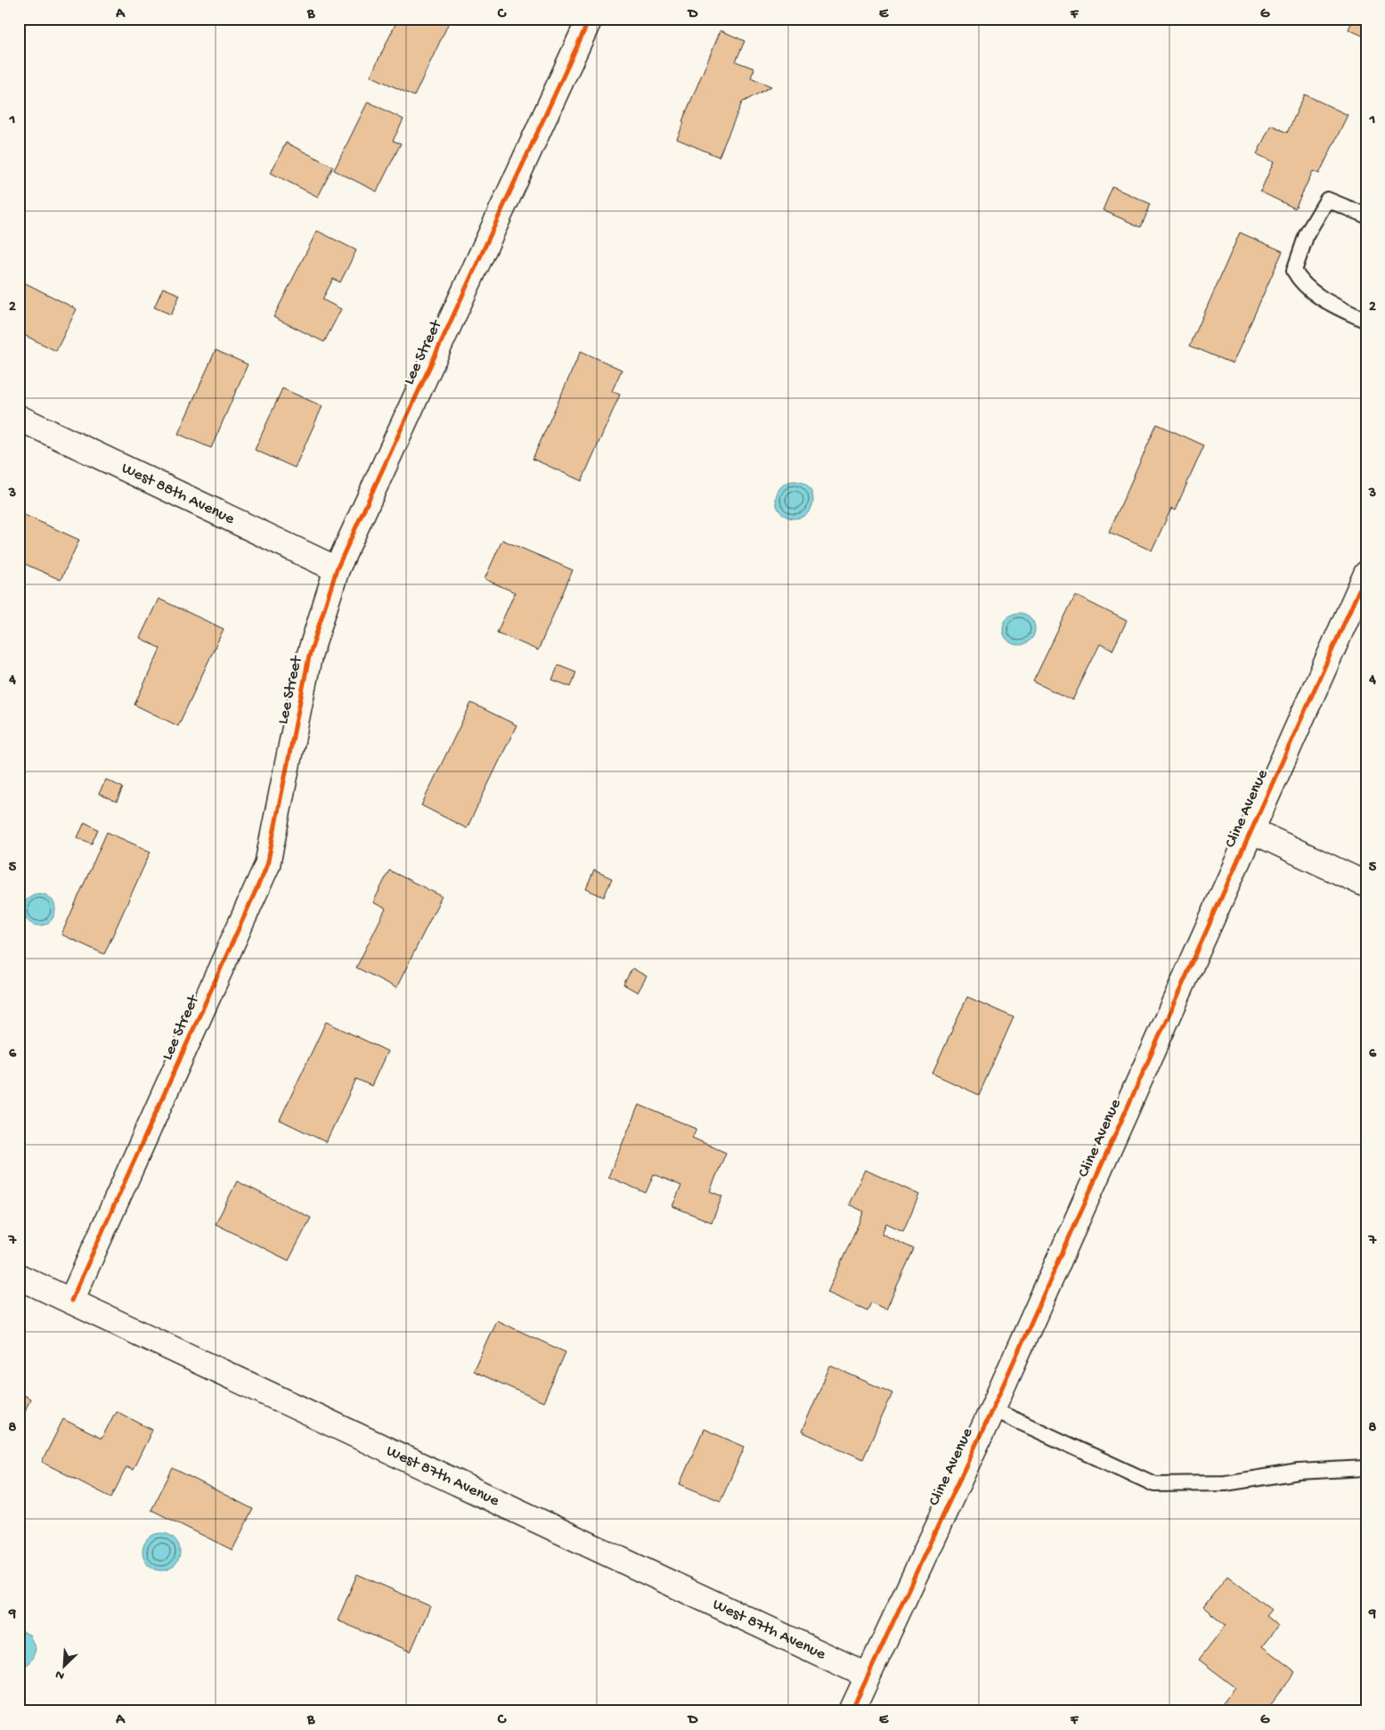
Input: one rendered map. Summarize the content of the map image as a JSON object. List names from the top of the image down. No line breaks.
{"streets":{"street":["Lee Street","West 88th Avenue","Cline Avenue","West 87th Avenue"]},"crossings":[["Lee Street","West 88th Avenue"],["Lee Street","West 87th Avenue"],["Cline Avenue","West 87th Avenue"]],"north":"bottom left","grid":{"columns":["A","B","C","D","E","F","G"],"rows":["1","2","3","4","5","6","7","8","9"]}}
